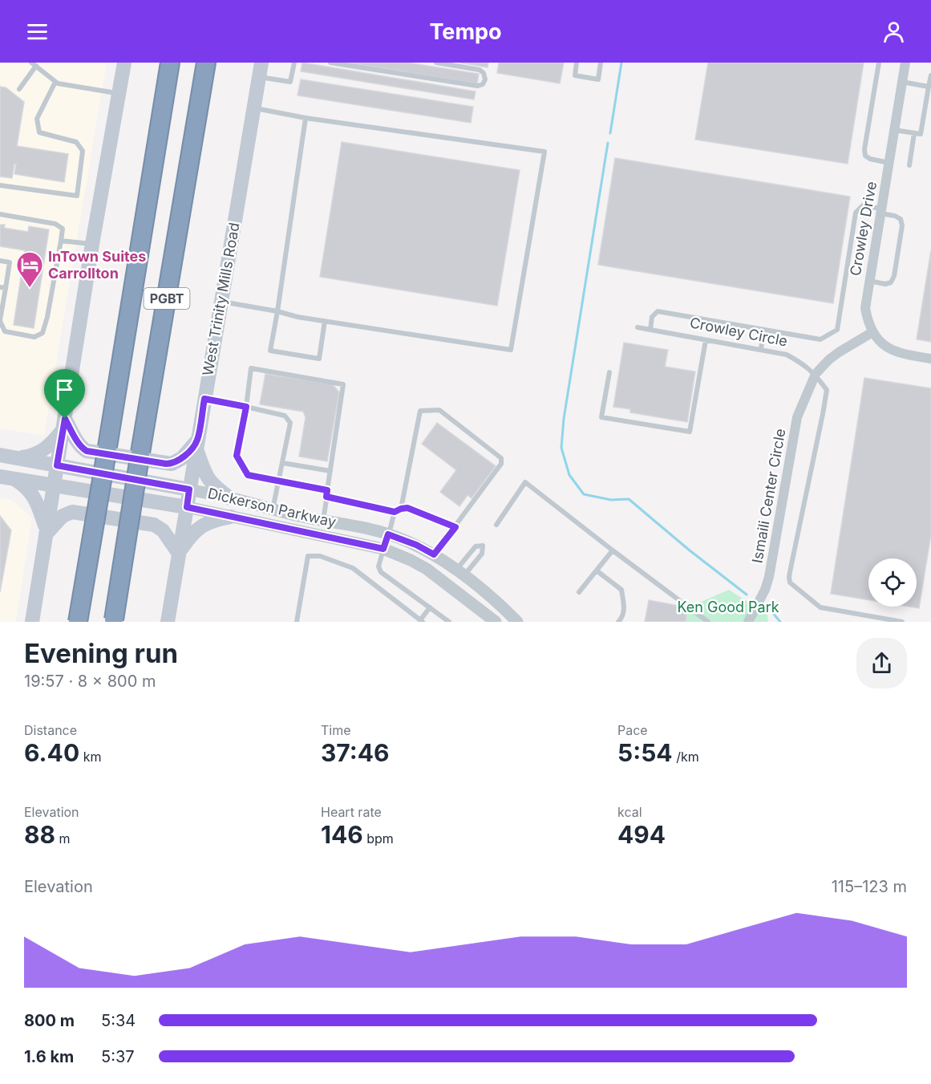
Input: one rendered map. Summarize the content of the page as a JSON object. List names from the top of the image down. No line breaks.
{"streets":{"highway":["PGBT"],"main road":["West Trinity Mills Road","Dickerson Parkway"],"street":["Crowley Drive","Ismaili Center Circle"],"lane":["Crowley Circle"]},"crossings":[["West Trinity Mills Road","Dickerson Parkway"],["Crowley Circle","Ismaili Center Circle"]],"parks":["Ken Good Park"],"places":{"hotel":["InTown Suites Carrollton"]},"page":{"header":"Tempo","heading":["Evening run","19:57 · 8 × 800 m"],"stats":[["Distance","6.40 km"],["Time","37:46"],["Pace","5:54 /km"],["Elevation","88 m"],["Heart rate","146 bpm"],["kcal","494"]],"chart":["Elevation","115–123 m"],"list":[{"name":"800 m","note":"5:34"},{"name":"1.6 km","note":"5:37"}]}}
